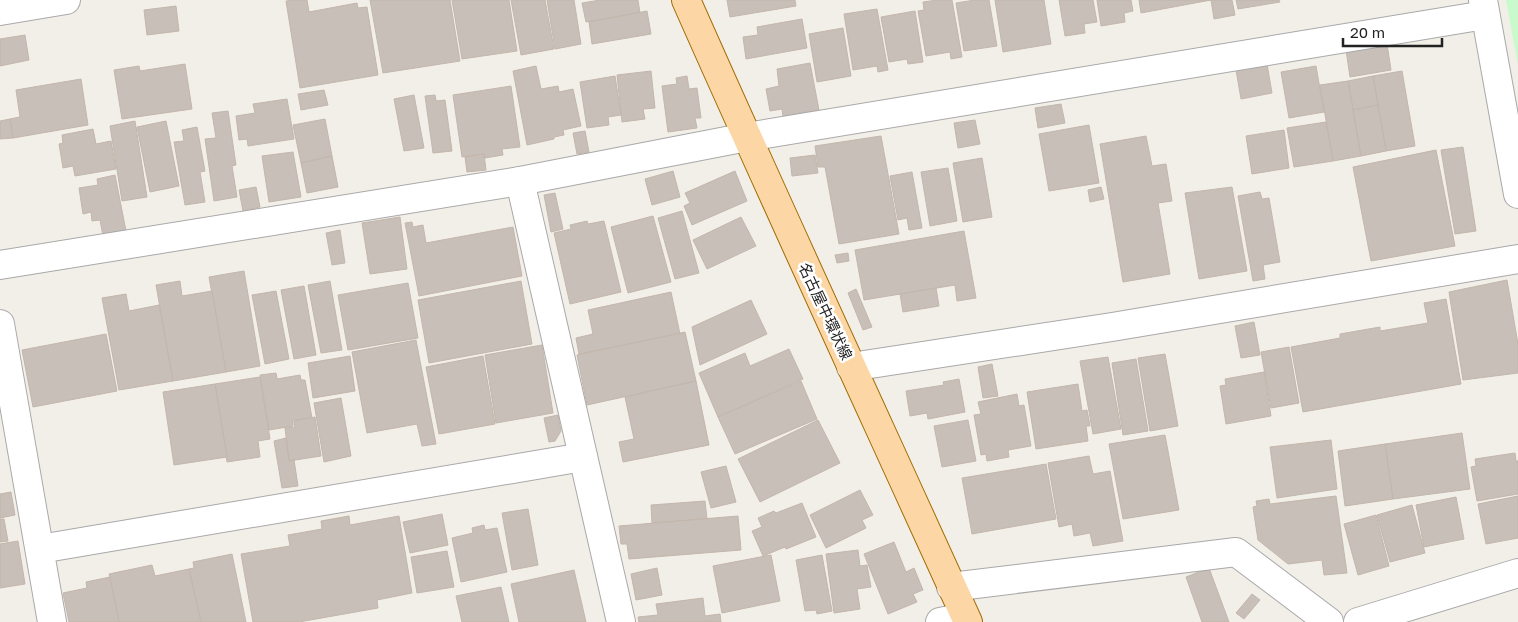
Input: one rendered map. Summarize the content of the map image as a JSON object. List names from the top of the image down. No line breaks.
{"streets":{"main road":["名古屋中環状線"]},"scale_bar":"20 m"}
